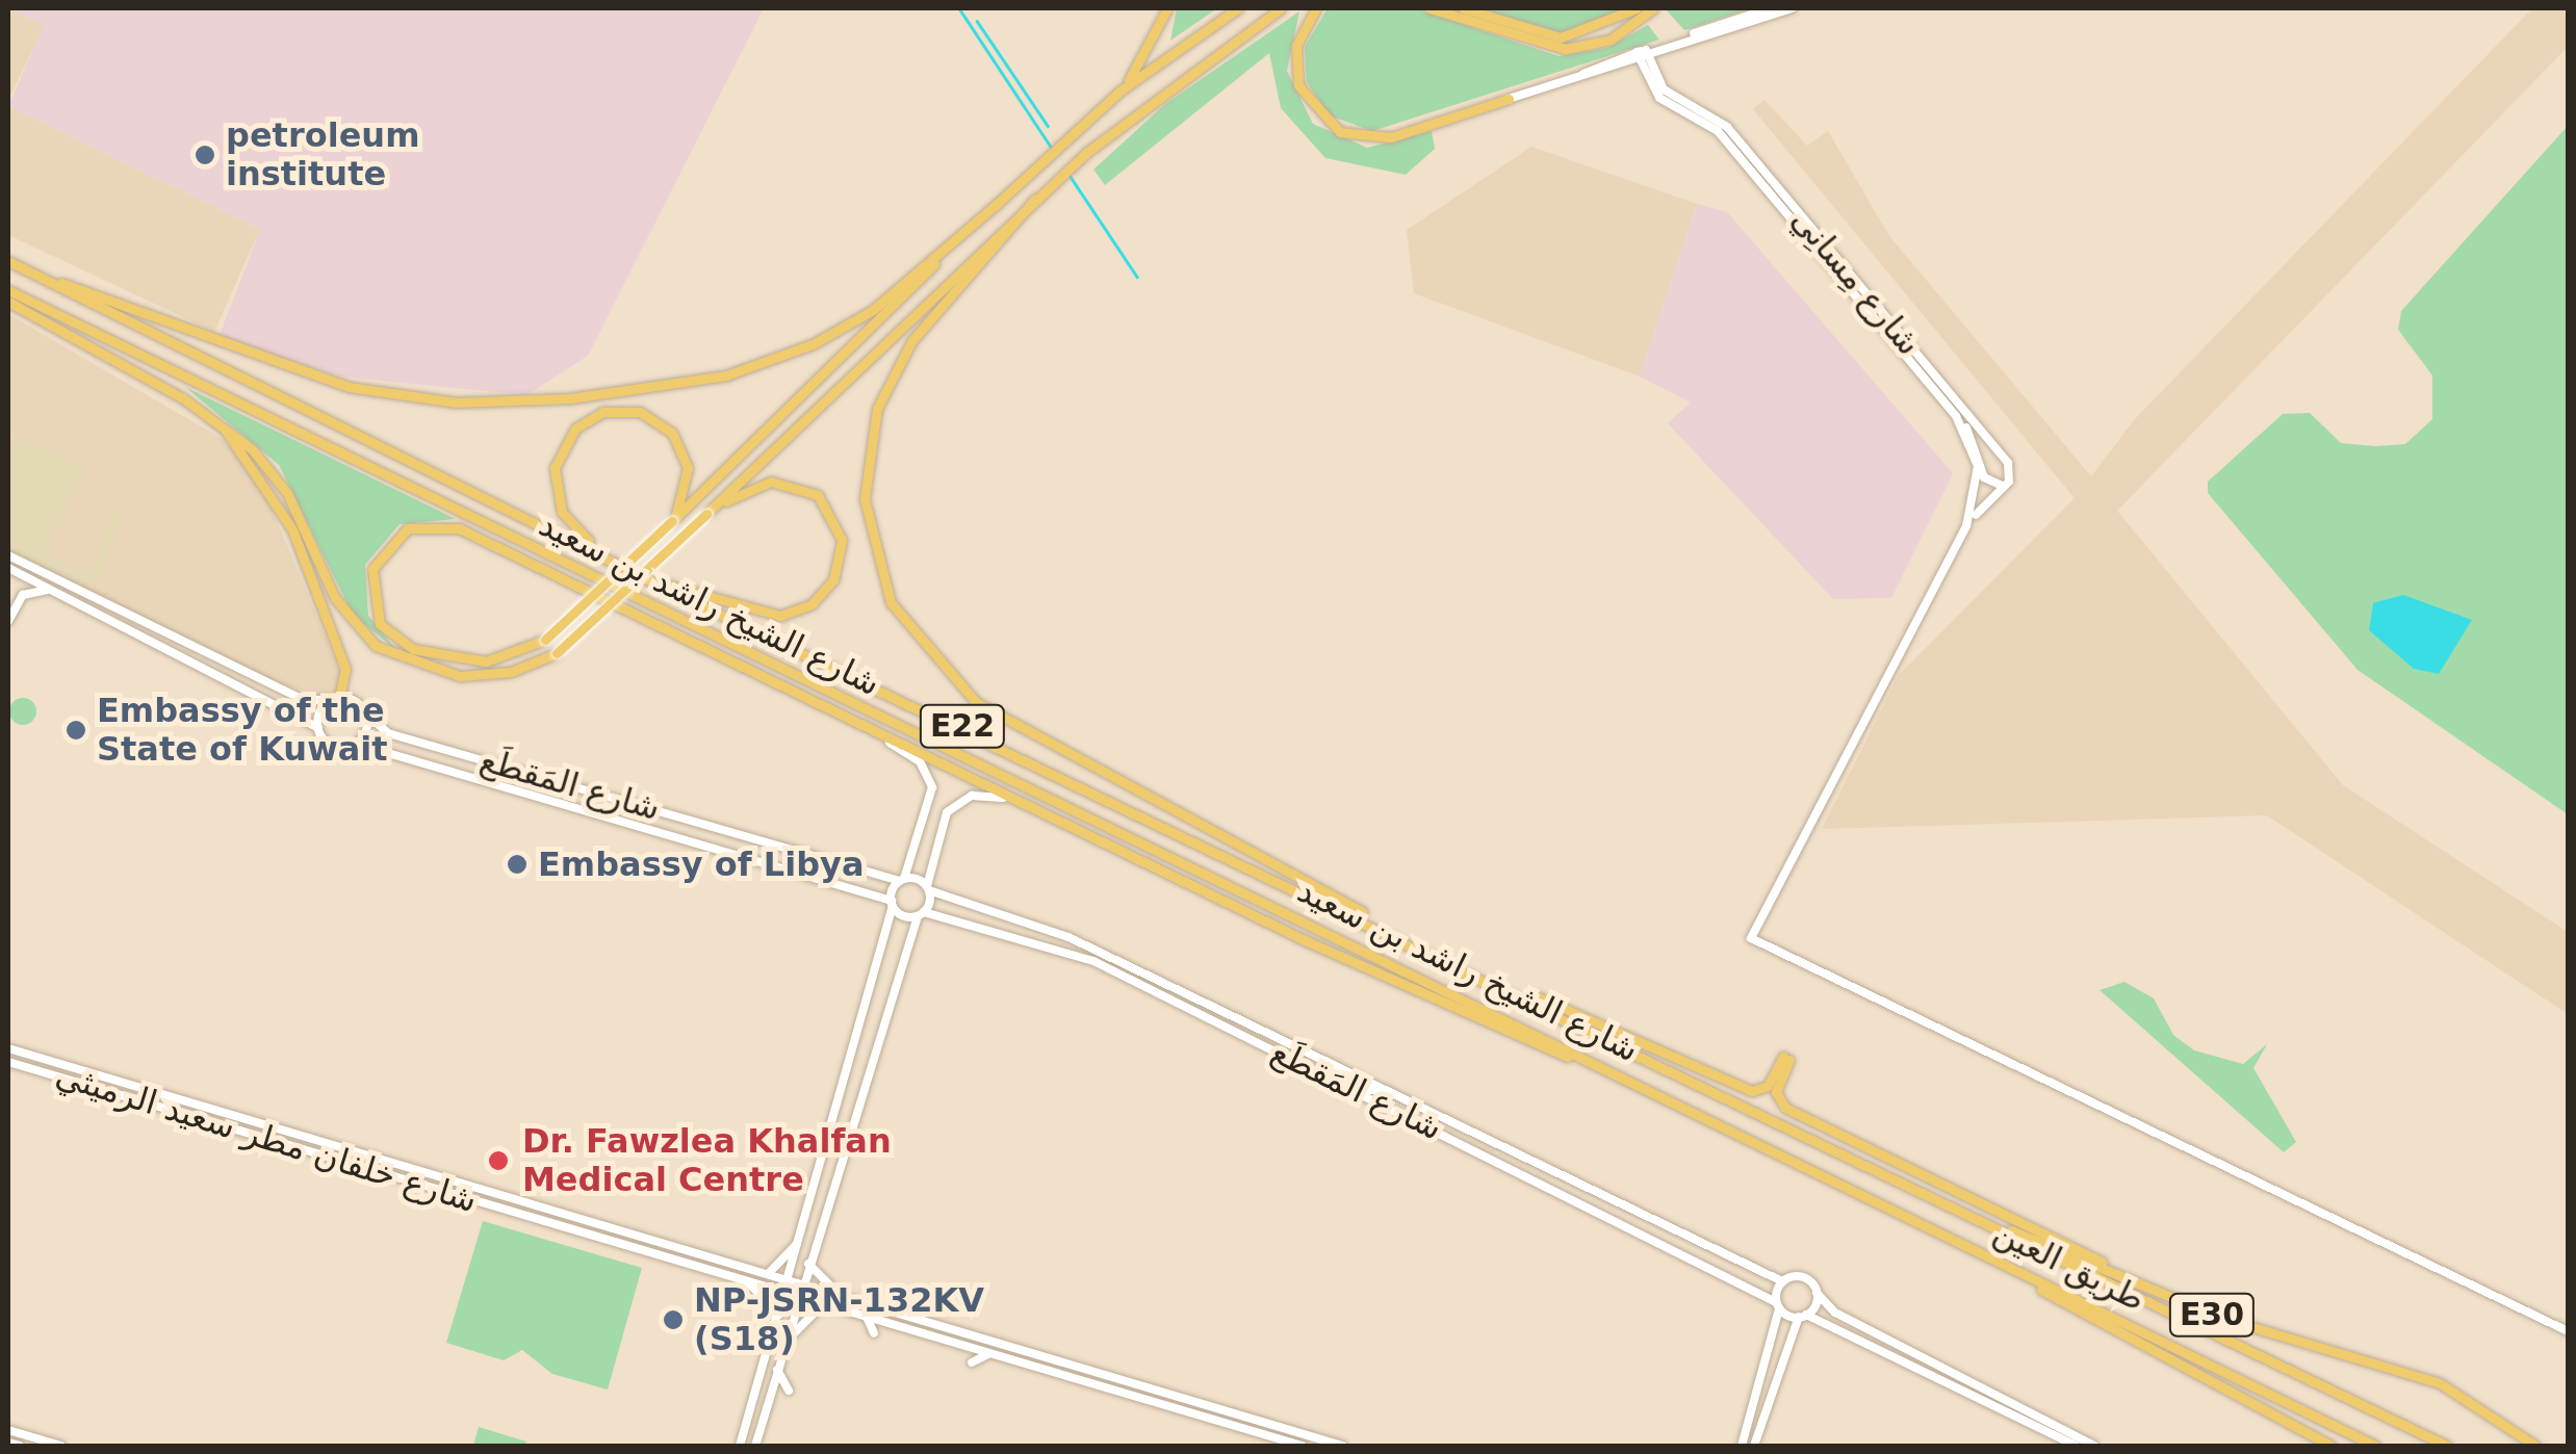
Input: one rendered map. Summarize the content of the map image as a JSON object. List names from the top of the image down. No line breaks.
{"streets":{"highway":["شارع الشيخ راشد بن سعيد","E22","طريق العين","E30"],"street":["شارع مِسانِي","شارع المَقطَع","شارع خلفان مطر سعيد الرميثي"]},"crossings":[["شارع الشيخ راشد بن سعيد","طريق العين"],["شارع الشيخ راشد بن سعيد","E30"],["طريق العين","E30"]],"places":["petroleum institute","Embassy of the State of Kuwait","Embassy of Libya","Dr. Fawzlea Khalfan Medical Centre","NP-JSRN-132KV (S18)"]}
